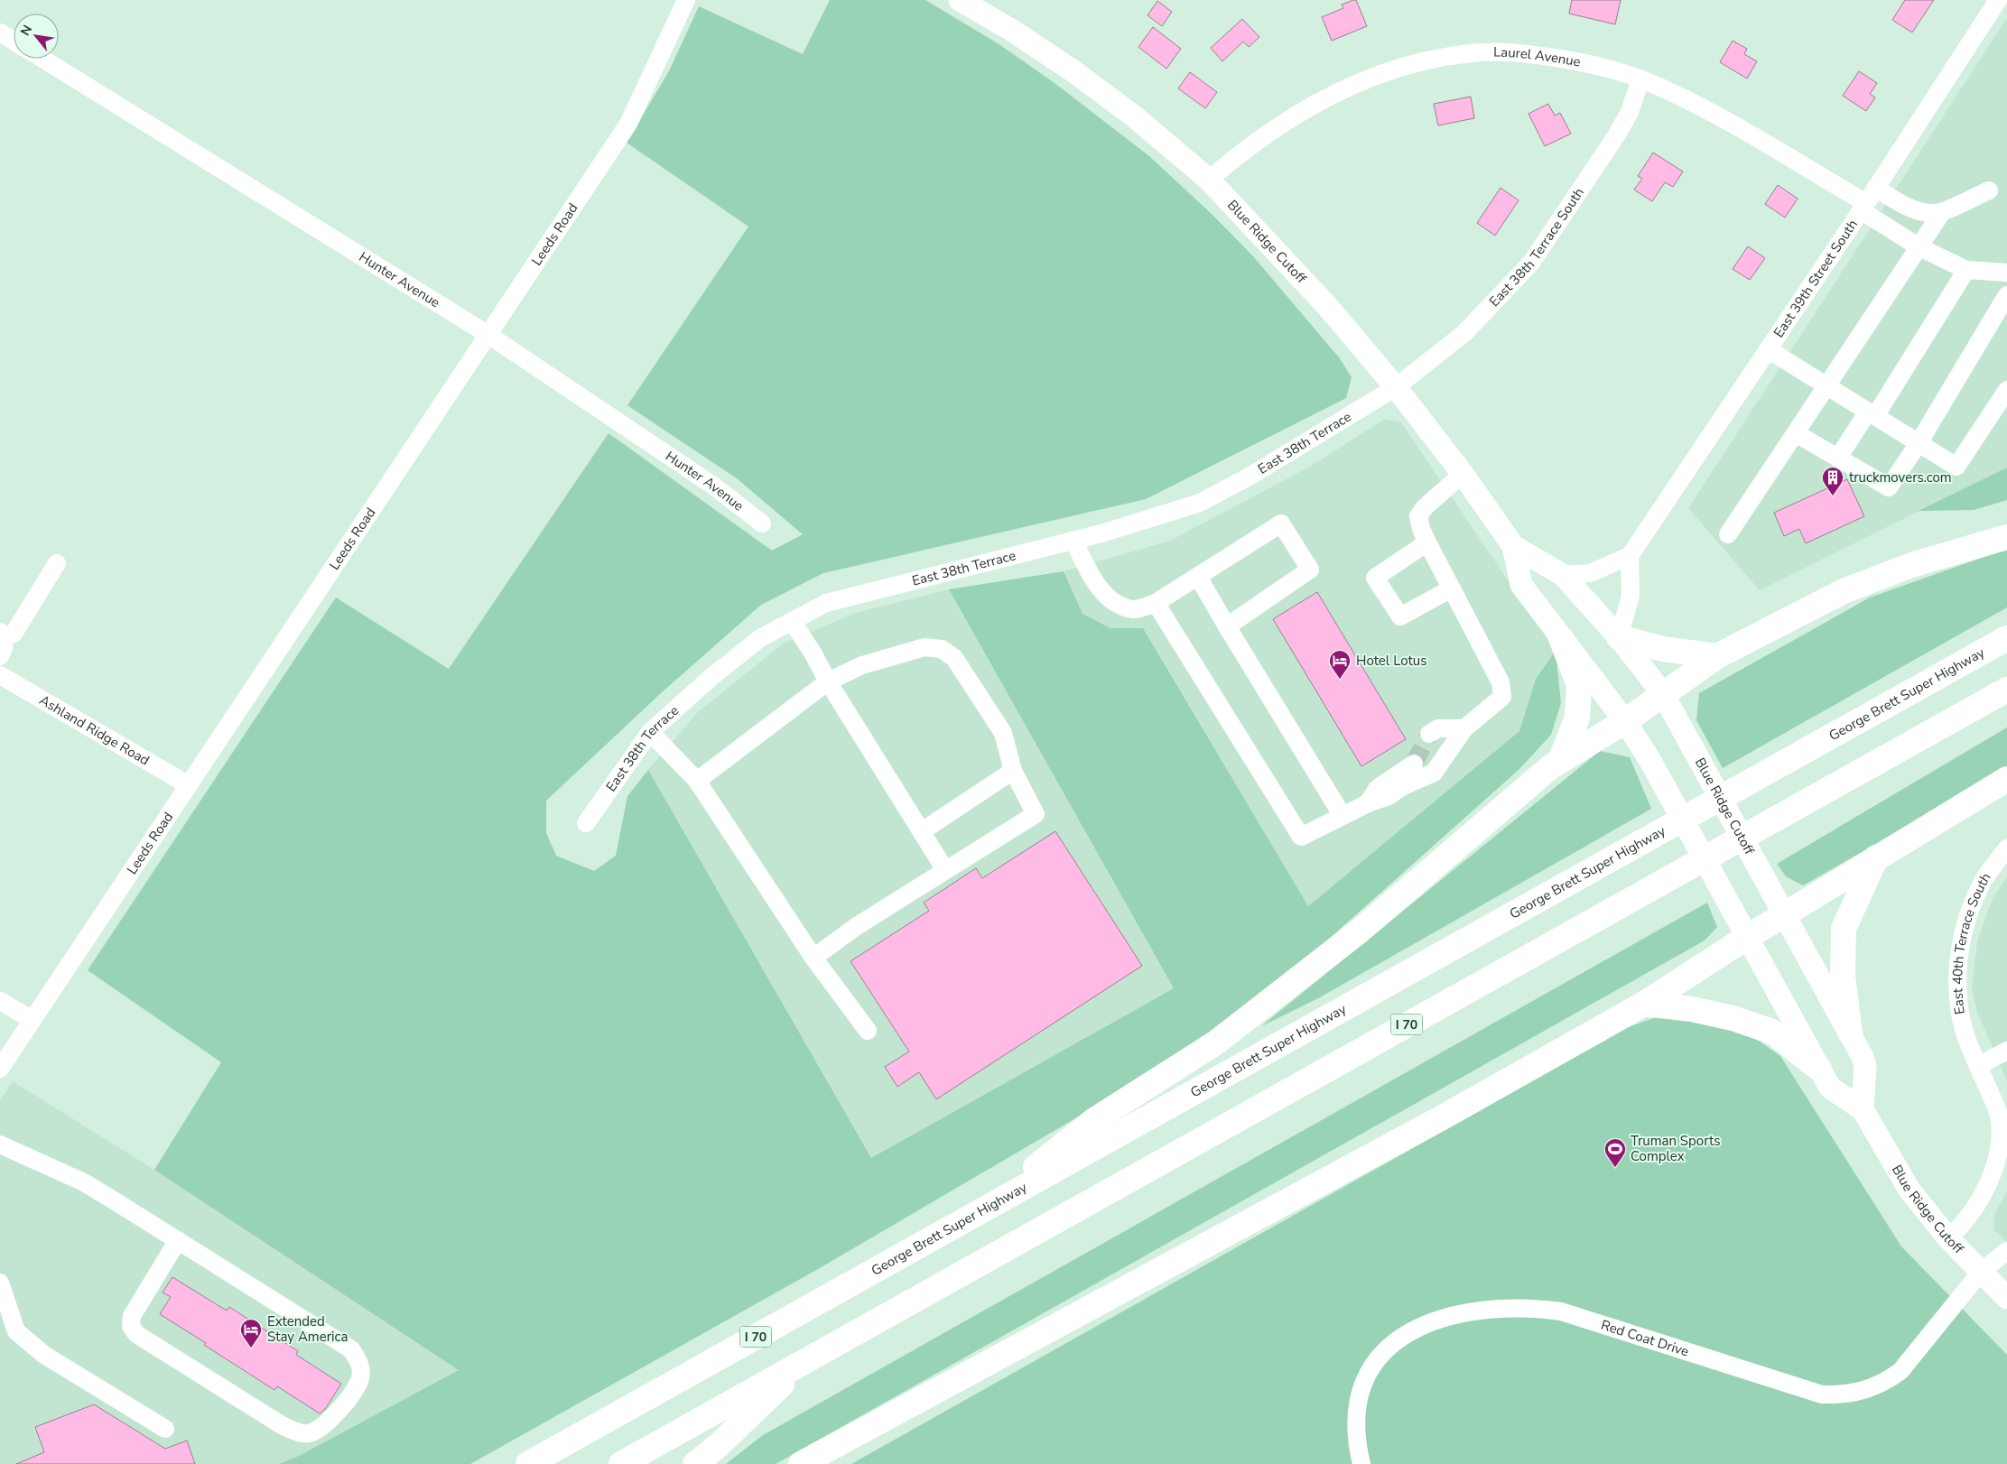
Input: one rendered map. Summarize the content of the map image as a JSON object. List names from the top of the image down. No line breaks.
{"streets":{"highway":["George Brett Super Highway","I 70"],"main road":["Blue Ridge Cutoff"],"street":["Laurel Avenue","Leeds Road","East 38th Terrace South","East 39th Street South","Hunter Avenue","East 38th Terrace","Ashland Ridge Road","East 40th Terrace South","Red Coat Drive"]},"crossings":[["Laurel Avenue","Blue Ridge Cutoff"],["Laurel Avenue","East 38th Terrace South"],["Laurel Avenue","East 39th Street South"],["Leeds Road","Hunter Avenue"],["Leeds Road","Ashland Ridge Road"],["Blue Ridge Cutoff","East 38th Terrace South"],["Blue Ridge Cutoff","East 38th Terrace"],["Blue Ridge Cutoff","East 40th Terrace South"],["Blue Ridge Cutoff","Red Coat Drive"],["East 38th Terrace South","East 38th Terrace"]],"places":{"building":["truckmovers.com"],"hotel":["Hotel Lotus","Extended Stay America"],"sports":["Truman Sports Complex"]},"north":"top left"}
